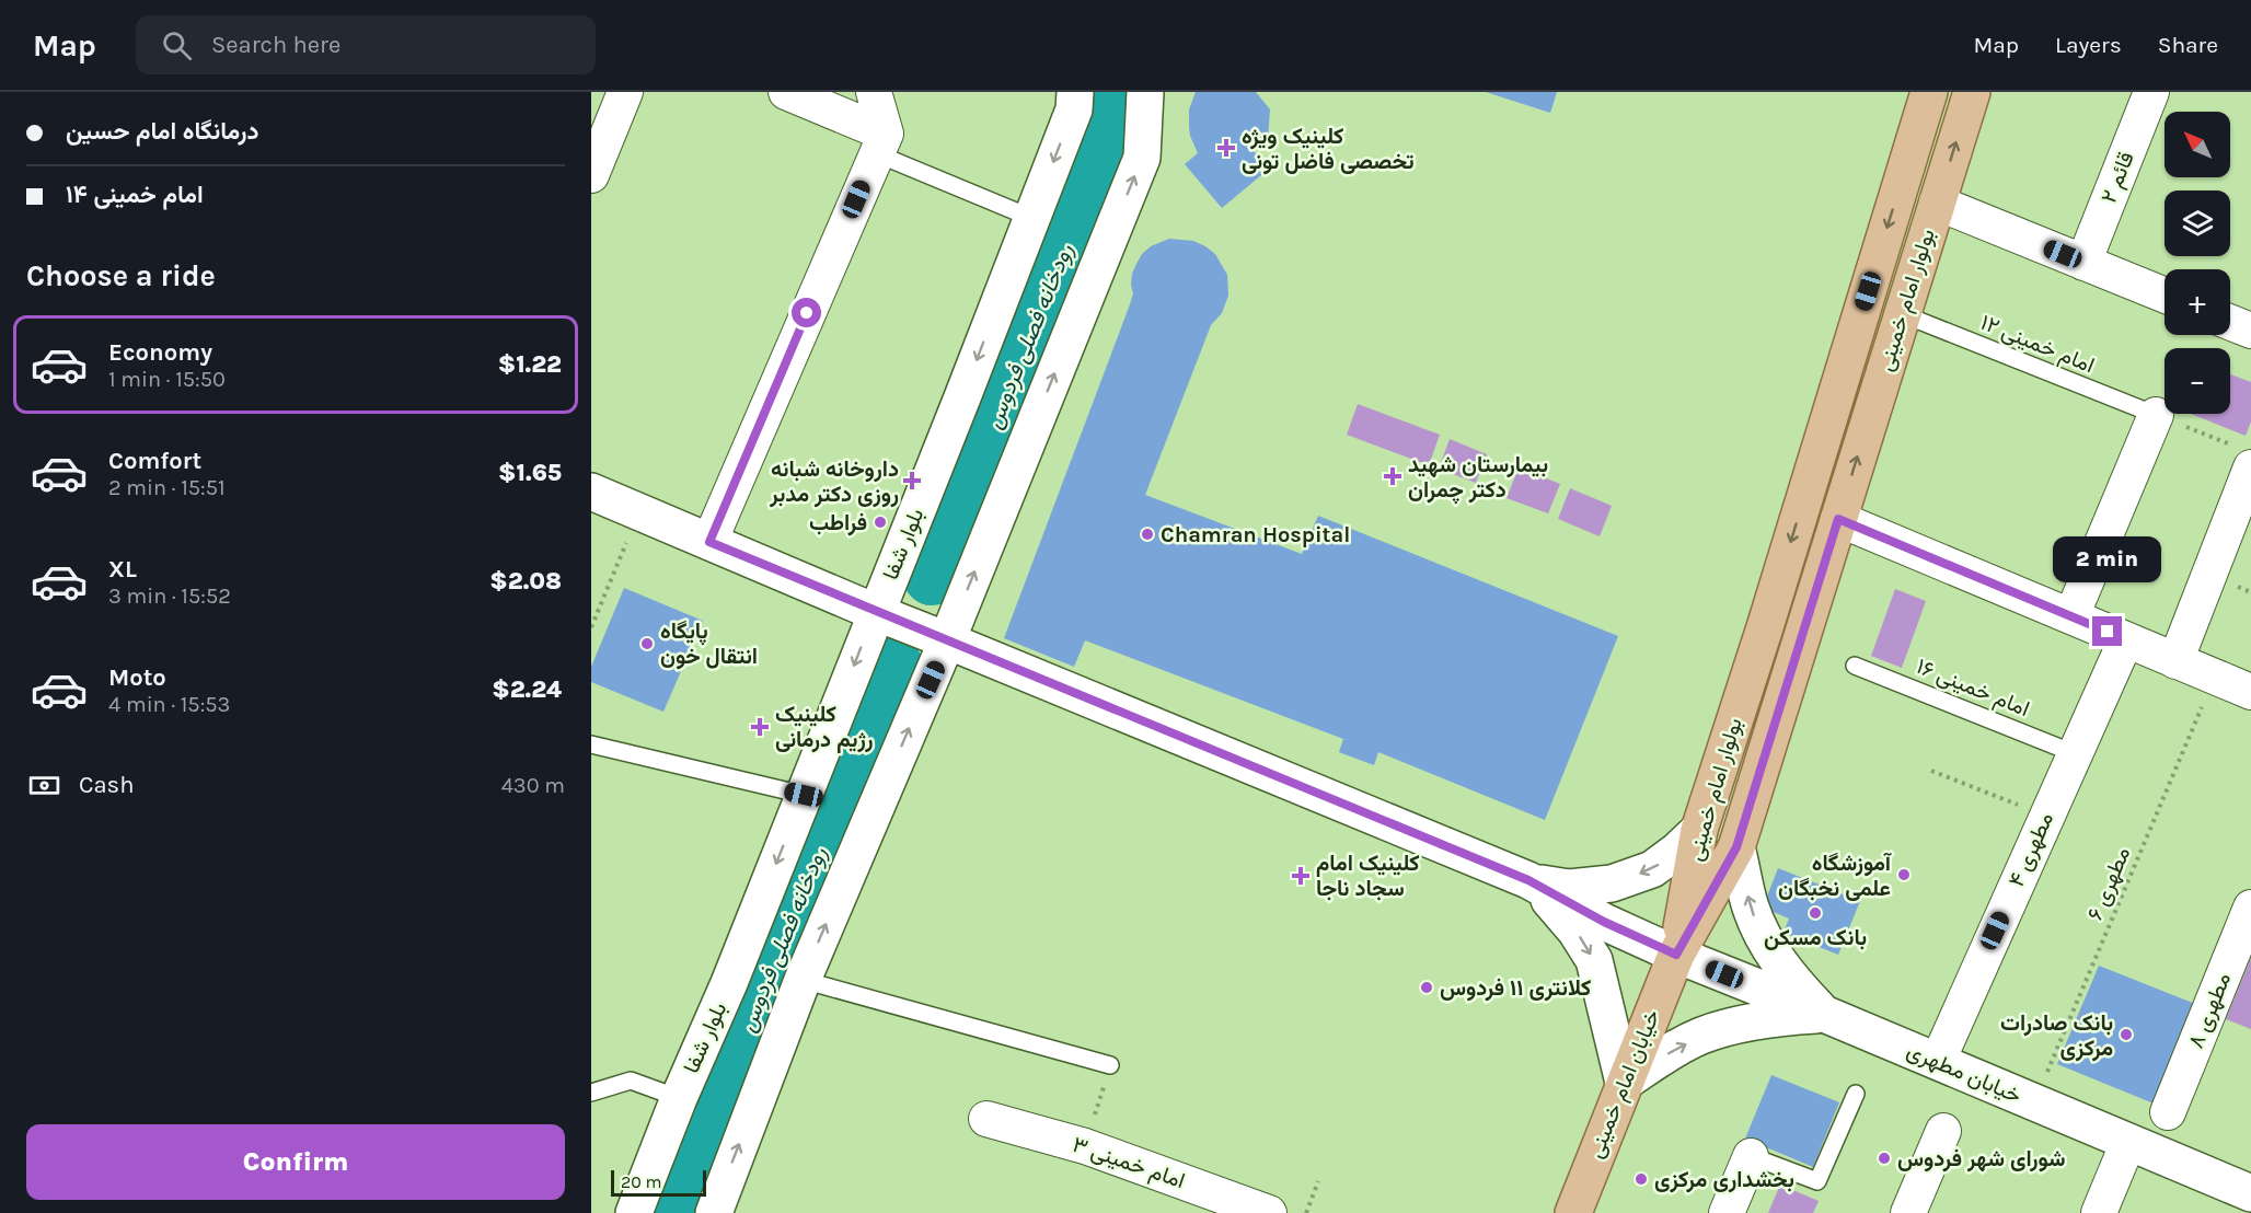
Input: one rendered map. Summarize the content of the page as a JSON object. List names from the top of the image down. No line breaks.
{"streets":{"main road":["بولوار امام خمینی","بلوار شفا","خیابان مطهری","خیابان امام خمینی"],"street":["قائم ۲","مطهری ۴","مطهری ۸","امام خمینی ۳"],"lane":["امام خمینی ۱۲","امام خمینی ۱۶"],"path":["مطهری ۶"]},"crossings":[["بولوار امام خمینی","امام خمینی ۱۲"],["بولوار امام خمینی","خیابان مطهری"],["بولوار امام خمینی","خیابان امام خمینی"],["امام خمینی ۱۶","مطهری ۴"],["مطهری ۴","خیابان مطهری"],["مطهری ۶","خیابان مطهری"],["خیابان مطهری","خیابان امام خمینی"]],"water":["رودخانه فصلی فردوس"],"places":{"health":["کلینیک ویژه تخصصی فاضل تونی","بیمارستان شهید دکتر چمران","داروخانه شبانه روزی دکتر مدبر","کلینیک رژیم درمانی","کلینیک امام سجاد ناجا"],"other":["فراطب","Chamran Hospital","پایگاه انتقال خون","آموزشگاه علمی نخبگان","بانک مسکن","کلانتری ۱۱ فردوس","بانک صادرات مرکزی","شورای شهر فردوس","بخشداری مرکزی"]},"scale_bar":"20 m","north":"top left","page":{"header":"Map","search":"Search here","nav":["Map","Layers","Share"],"banner":["درمانگاه امام حسین","امام خمینی ۱۴"],"map_buttons":["+","−"],"heading":"Choose a ride","list":[{"name":"Economy","note":"1 min · 15:50","value":"$1.22"},{"name":"Comfort","note":"2 min · 15:51","value":"$1.65"},{"name":"XL","note":"3 min · 15:52","value":"$2.08"},{"name":"Moto","note":"4 min · 15:53","value":"$2.24"}],"bubble":"2 min","pay":["Cash","430 m"],"buttons":"Confirm","scale":"20 m"}}
